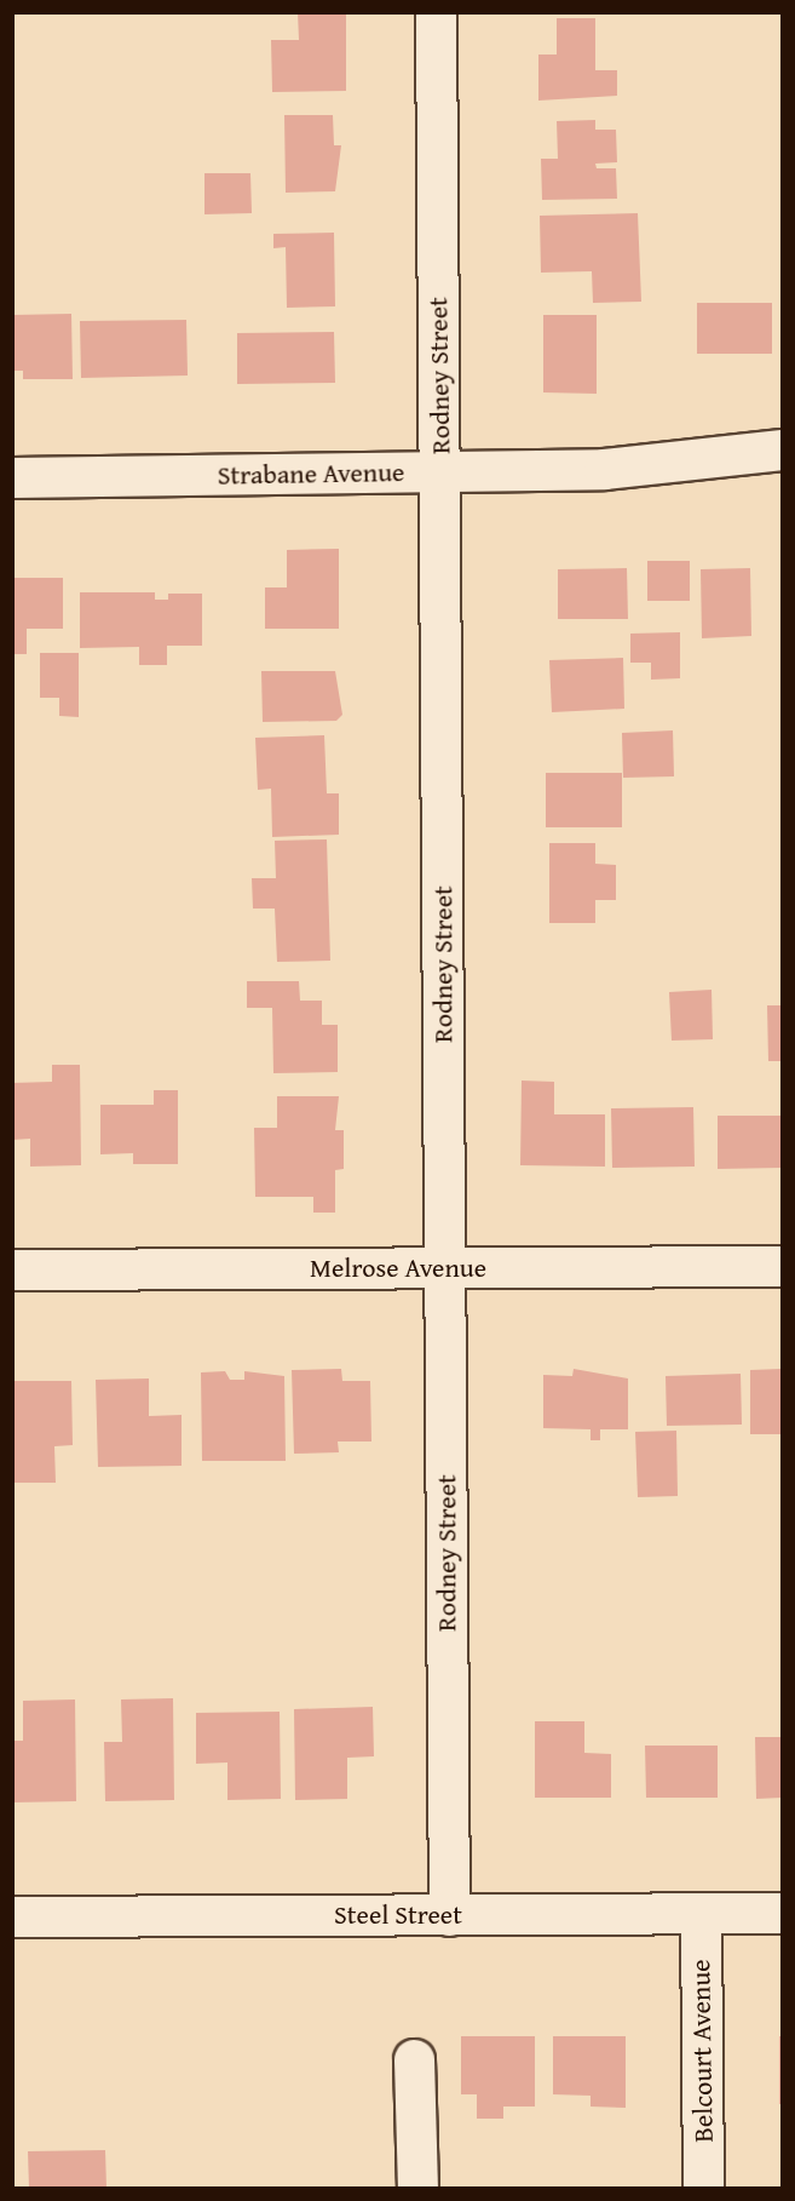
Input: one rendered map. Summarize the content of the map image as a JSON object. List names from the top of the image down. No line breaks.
{"streets":{"street":["Rodney Street","Strabane Avenue","Melrose Avenue","Steel Street","Belcourt Avenue"]},"crossings":[["Rodney Street","Strabane Avenue"],["Rodney Street","Melrose Avenue"],["Rodney Street","Steel Street"],["Steel Street","Belcourt Avenue"]]}
